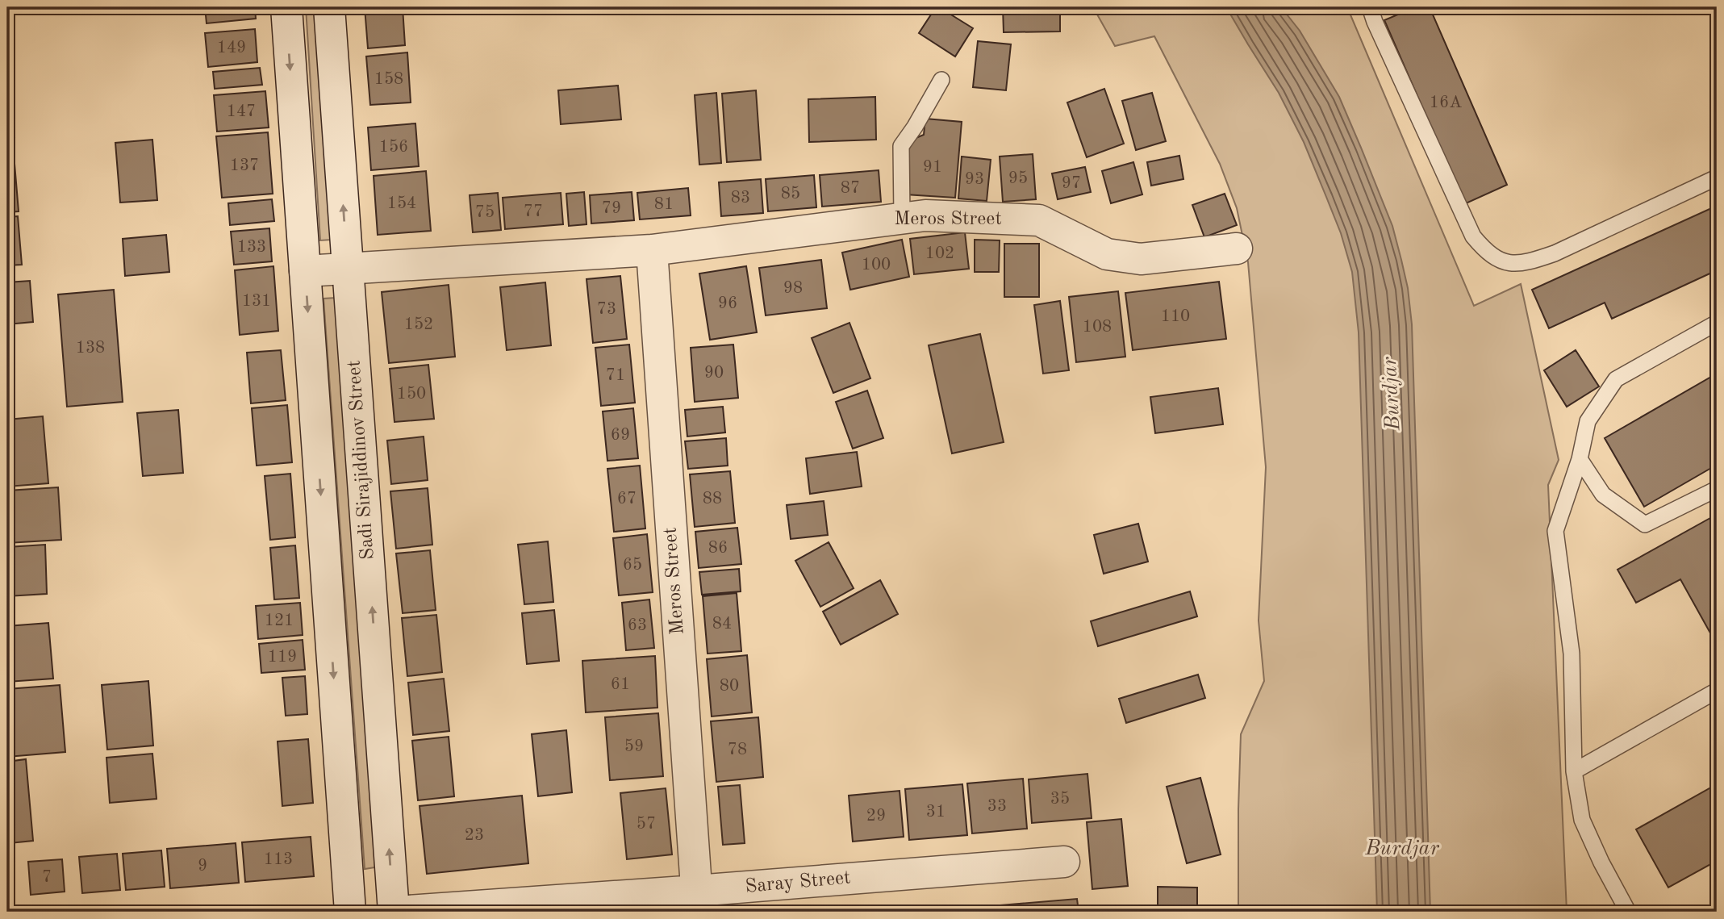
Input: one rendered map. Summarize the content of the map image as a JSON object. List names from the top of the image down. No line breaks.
{"streets":{"street":["Meros Street","Sadi Sirajiddinov Street","Saray Street"]},"crossings":[["Meros Street","Sadi Sirajiddinov Street"],["Meros Street","Saray Street"],["Sadi Sirajiddinov Street","Saray Street"]],"water":["Burdjar"],"house_numbers":["149","158","16A","147","156","137","91","95","93","97","87","85","83","154","81","79","77","75","133","102","100","98","131","96","73","110","152","108","138","90","71","150","69","67","88","86","65","121","84","63","119","61","80","59","78","35","33","31","29","57","23","113","9","7"]}
